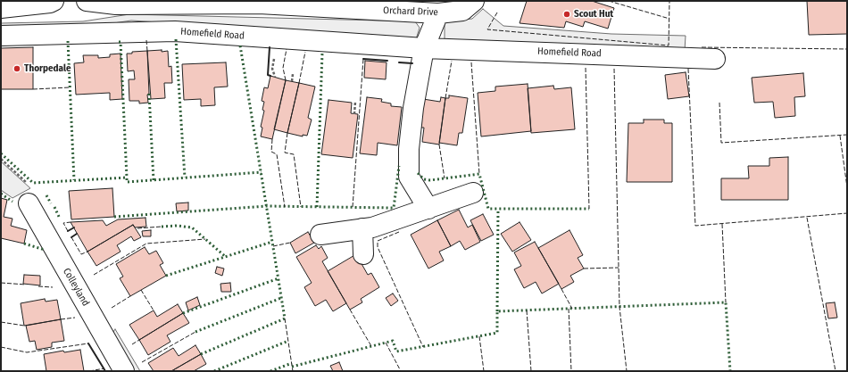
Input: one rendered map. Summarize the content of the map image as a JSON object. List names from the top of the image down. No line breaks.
{"streets":{"street":["Orchard Drive","Homefield Road","Colleyland"]},"places":["Scout Hut","Thorpedale"]}
